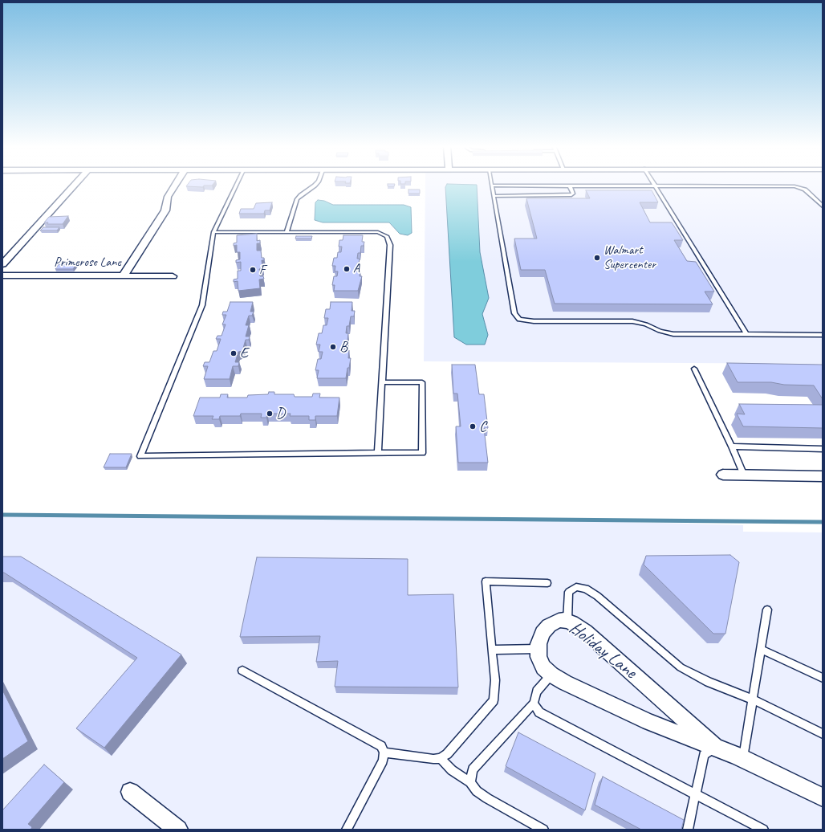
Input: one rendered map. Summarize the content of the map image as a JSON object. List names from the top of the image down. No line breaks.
{"streets":{"street":["Primerose Lane","Holiday Lane"]},"places":["Walmart Supercenter","A","F","B","E","D","C"]}
